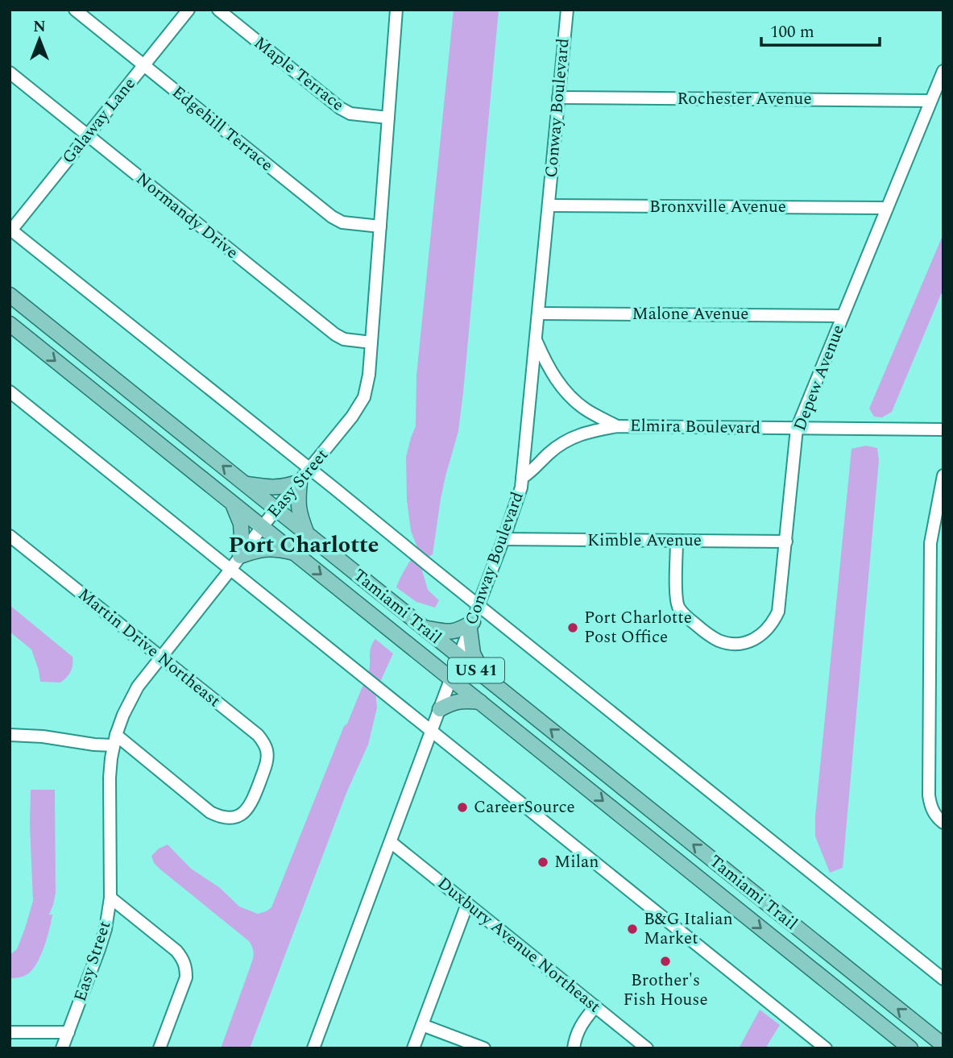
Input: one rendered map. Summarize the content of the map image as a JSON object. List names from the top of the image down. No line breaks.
{"streets":{"main road":["Tamiami Trail","US 41"],"street":["Maple Terrace","Rochester Avenue","Conway Boulevard","Galaway Lane","Edgehill Terrace","Bronxville Avenue","Normandy Drive","Malone Avenue","Depew Avenue","Elmira Boulevard","Easy Street","Kimble Avenue","Martin Drive Northeast","Duxbury Avenue Northeast"]},"crossings":[["Maple Terrace","Easy Street"],["Rochester Avenue","Conway Boulevard"],["Rochester Avenue","Depew Avenue"],["Conway Boulevard","Bronxville Avenue"],["Conway Boulevard","Malone Avenue"],["Conway Boulevard","Elmira Boulevard"],["Conway Boulevard","Kimble Avenue"],["Conway Boulevard","Tamiami Trail"],["Conway Boulevard","Duxbury Avenue Northeast"],["Galaway Lane","Edgehill Terrace"],["Galaway Lane","Normandy Drive"],["Edgehill Terrace","Easy Street"],["Bronxville Avenue","Depew Avenue"],["Normandy Drive","Easy Street"],["Malone Avenue","Depew Avenue"],["Depew Avenue","Elmira Boulevard"],["Depew Avenue","Kimble Avenue"],["Easy Street","Tamiami Trail"],["Easy Street","Martin Drive Northeast"]],"districts":["Port Charlotte"],"places":["Port Charlotte Post Office","CareerSource","Milan","B&G Italian Market","Brother's Fish House"],"scale_bar":"100 m","north":"top"}
